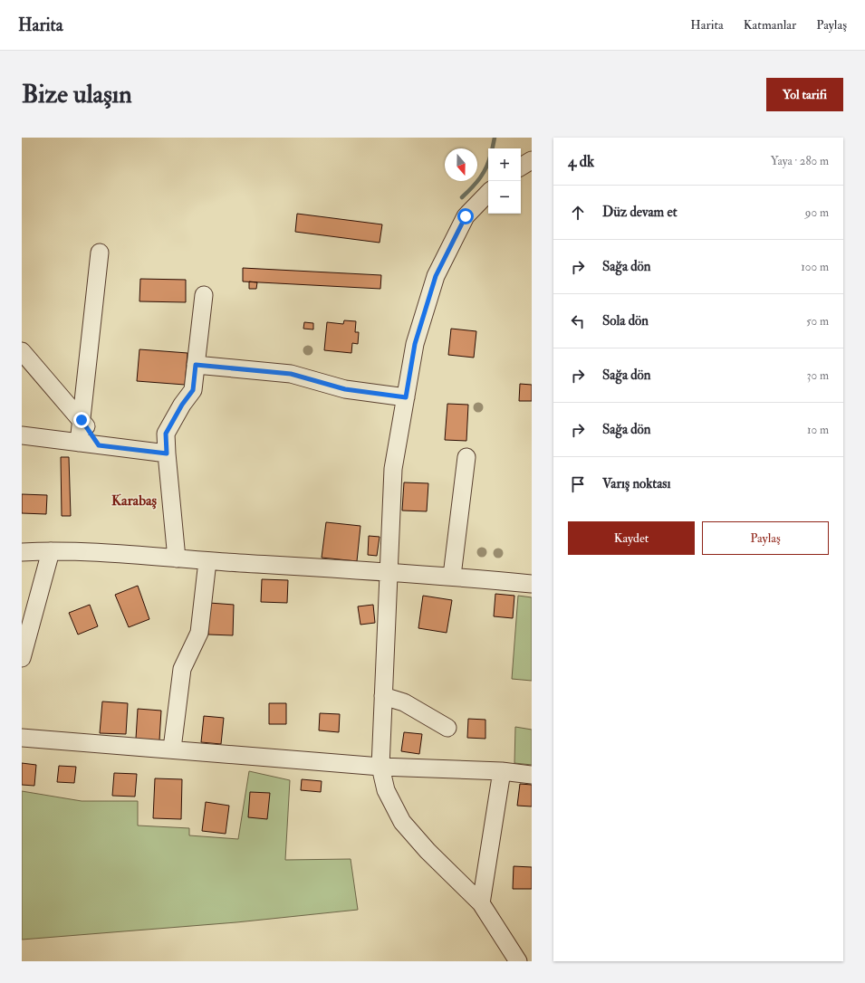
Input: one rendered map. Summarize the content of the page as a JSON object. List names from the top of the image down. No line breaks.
{"districts":["Karabaş"],"north":"bottom","page":{"header":"Harita","nav":["Harita","Katmanlar","Paylaş"],"buttons":["Yol tarifi",["Kaydet","Paylaş"]],"title":"Bize ulaşın","heading":["4 dk","Yaya · 280 m"],"map_buttons":["+","−"],"list":[["Düz devam et","90 m"],["Sağa dön","100 m"],["Sola dön","50 m"],["Sağa dön","30 m"],["Sağa dön","10 m"],"Varış noktası"]}}
